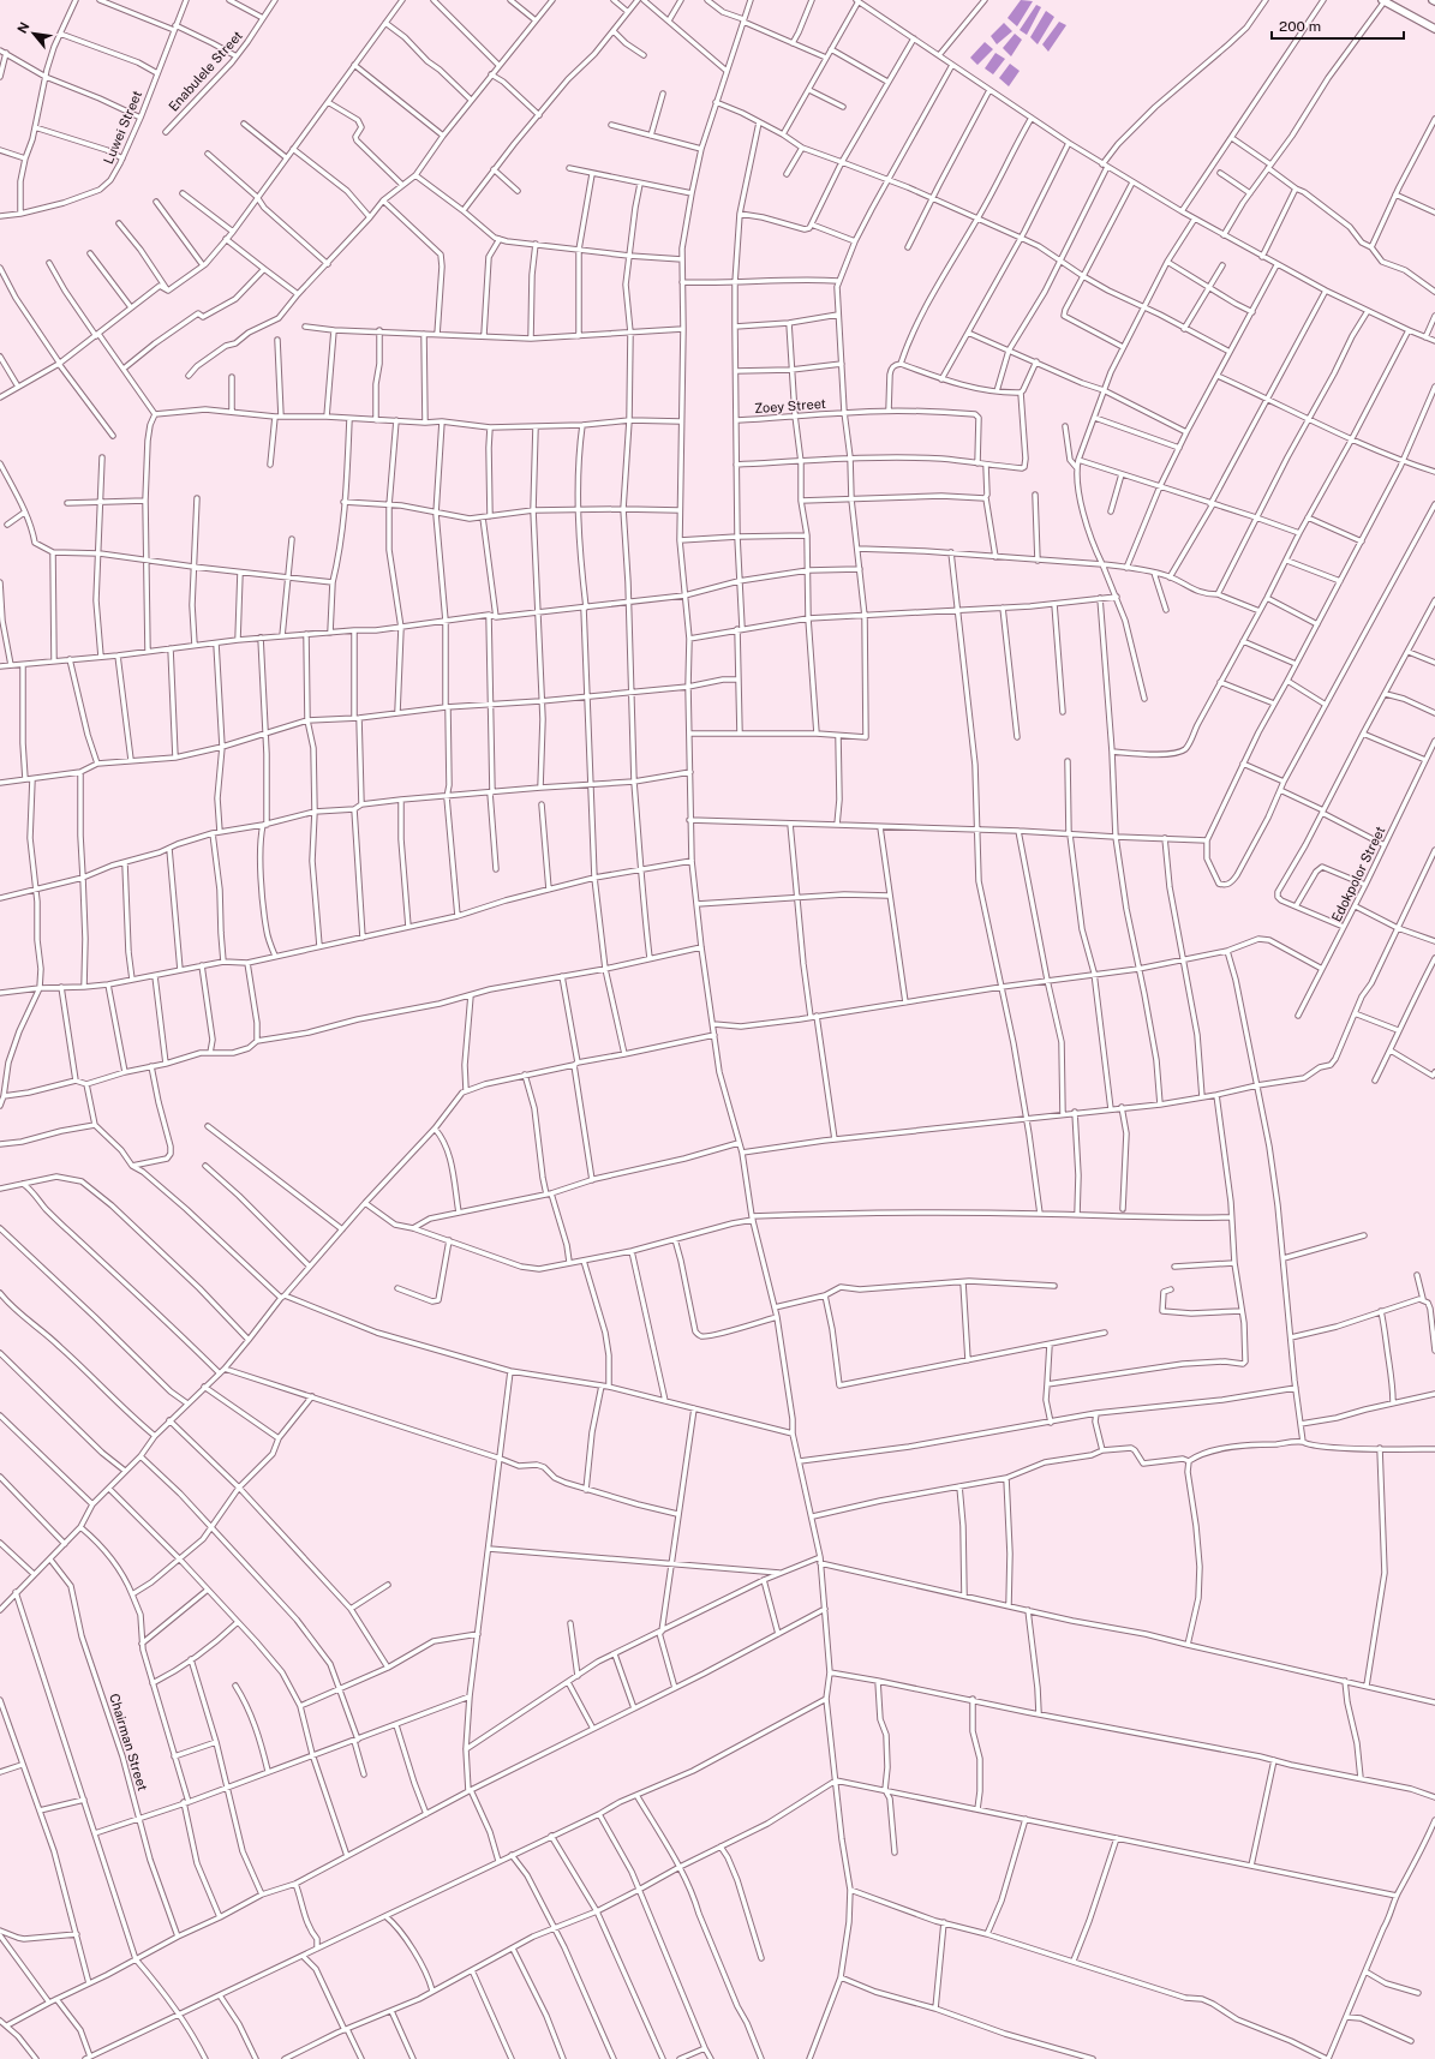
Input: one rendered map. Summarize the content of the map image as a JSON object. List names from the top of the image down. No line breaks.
{"streets":{"street":["Enabulele Street","Luwei Street","Zoey Street","Edokpolor Street","Chairman Street"]},"scale_bar":"200 m","north":"top left"}
